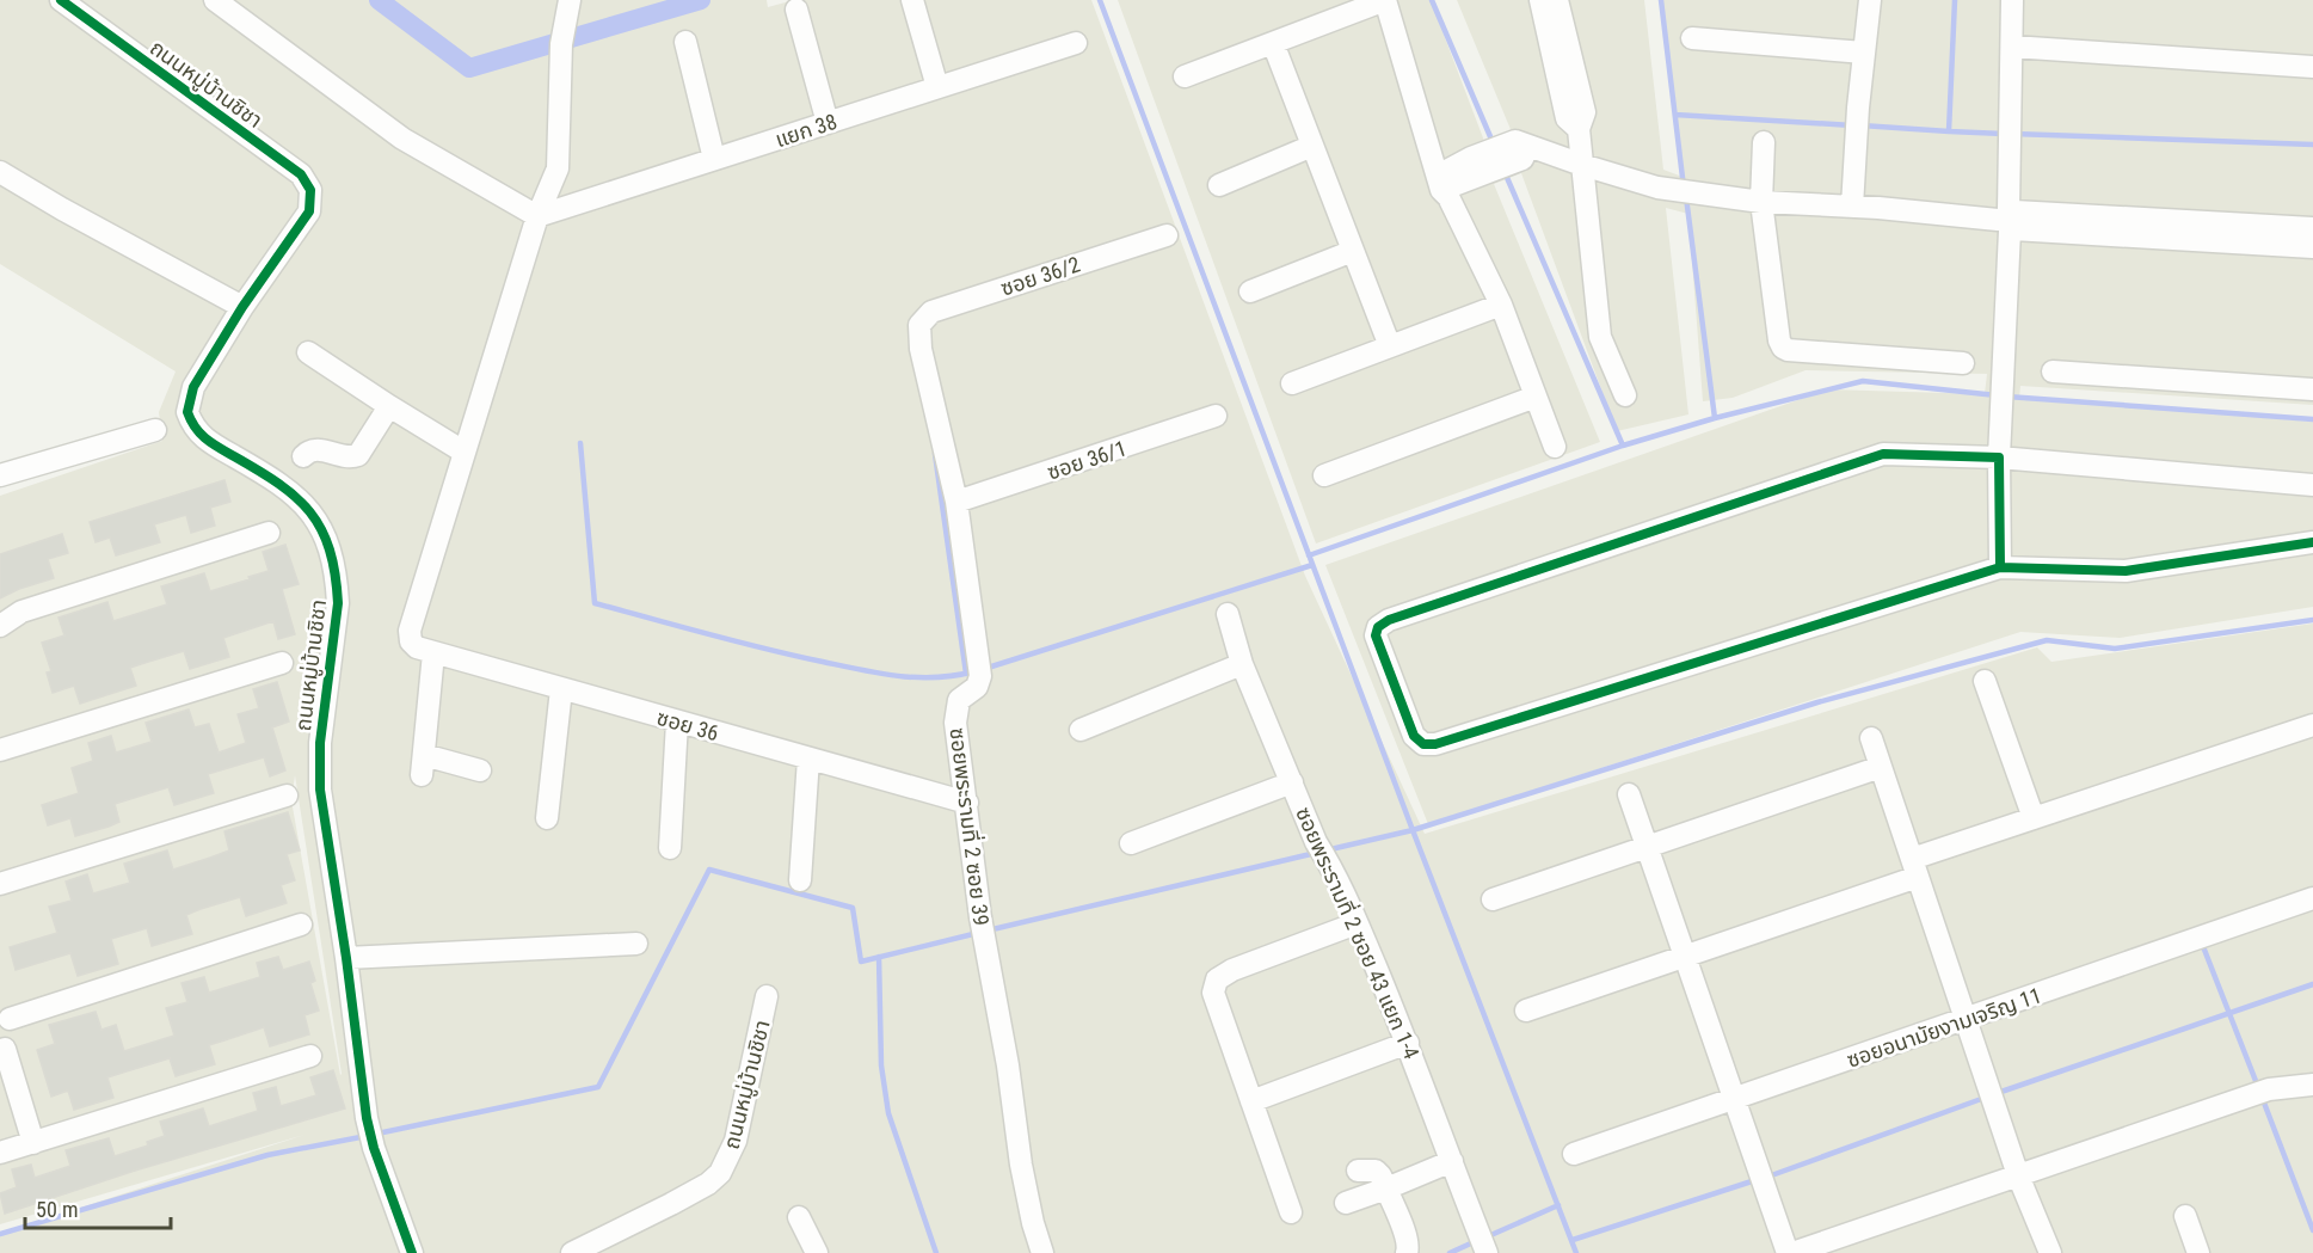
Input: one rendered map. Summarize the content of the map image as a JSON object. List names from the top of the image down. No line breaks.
{"streets":{"street":["ถนนหมู่บ้านชิชา","แยก 38","ซอย 36/2","ซอย 36/1","ซอย 36","ซอยพระรามที่ 2 ซอย 39","ซอยพระรามที่ 2 ซอย 43 แยก 1-4","ซอยอนามัยงามเจริญ 11"]},"crossings":[["ซอย 36/2","ซอยพระรามที่ 2 ซอย 39"],["ซอย 36/1","ซอยพระรามที่ 2 ซอย 39"],["ซอย 36","ซอยพระรามที่ 2 ซอย 39"]],"scale_bar":"50 m"}
